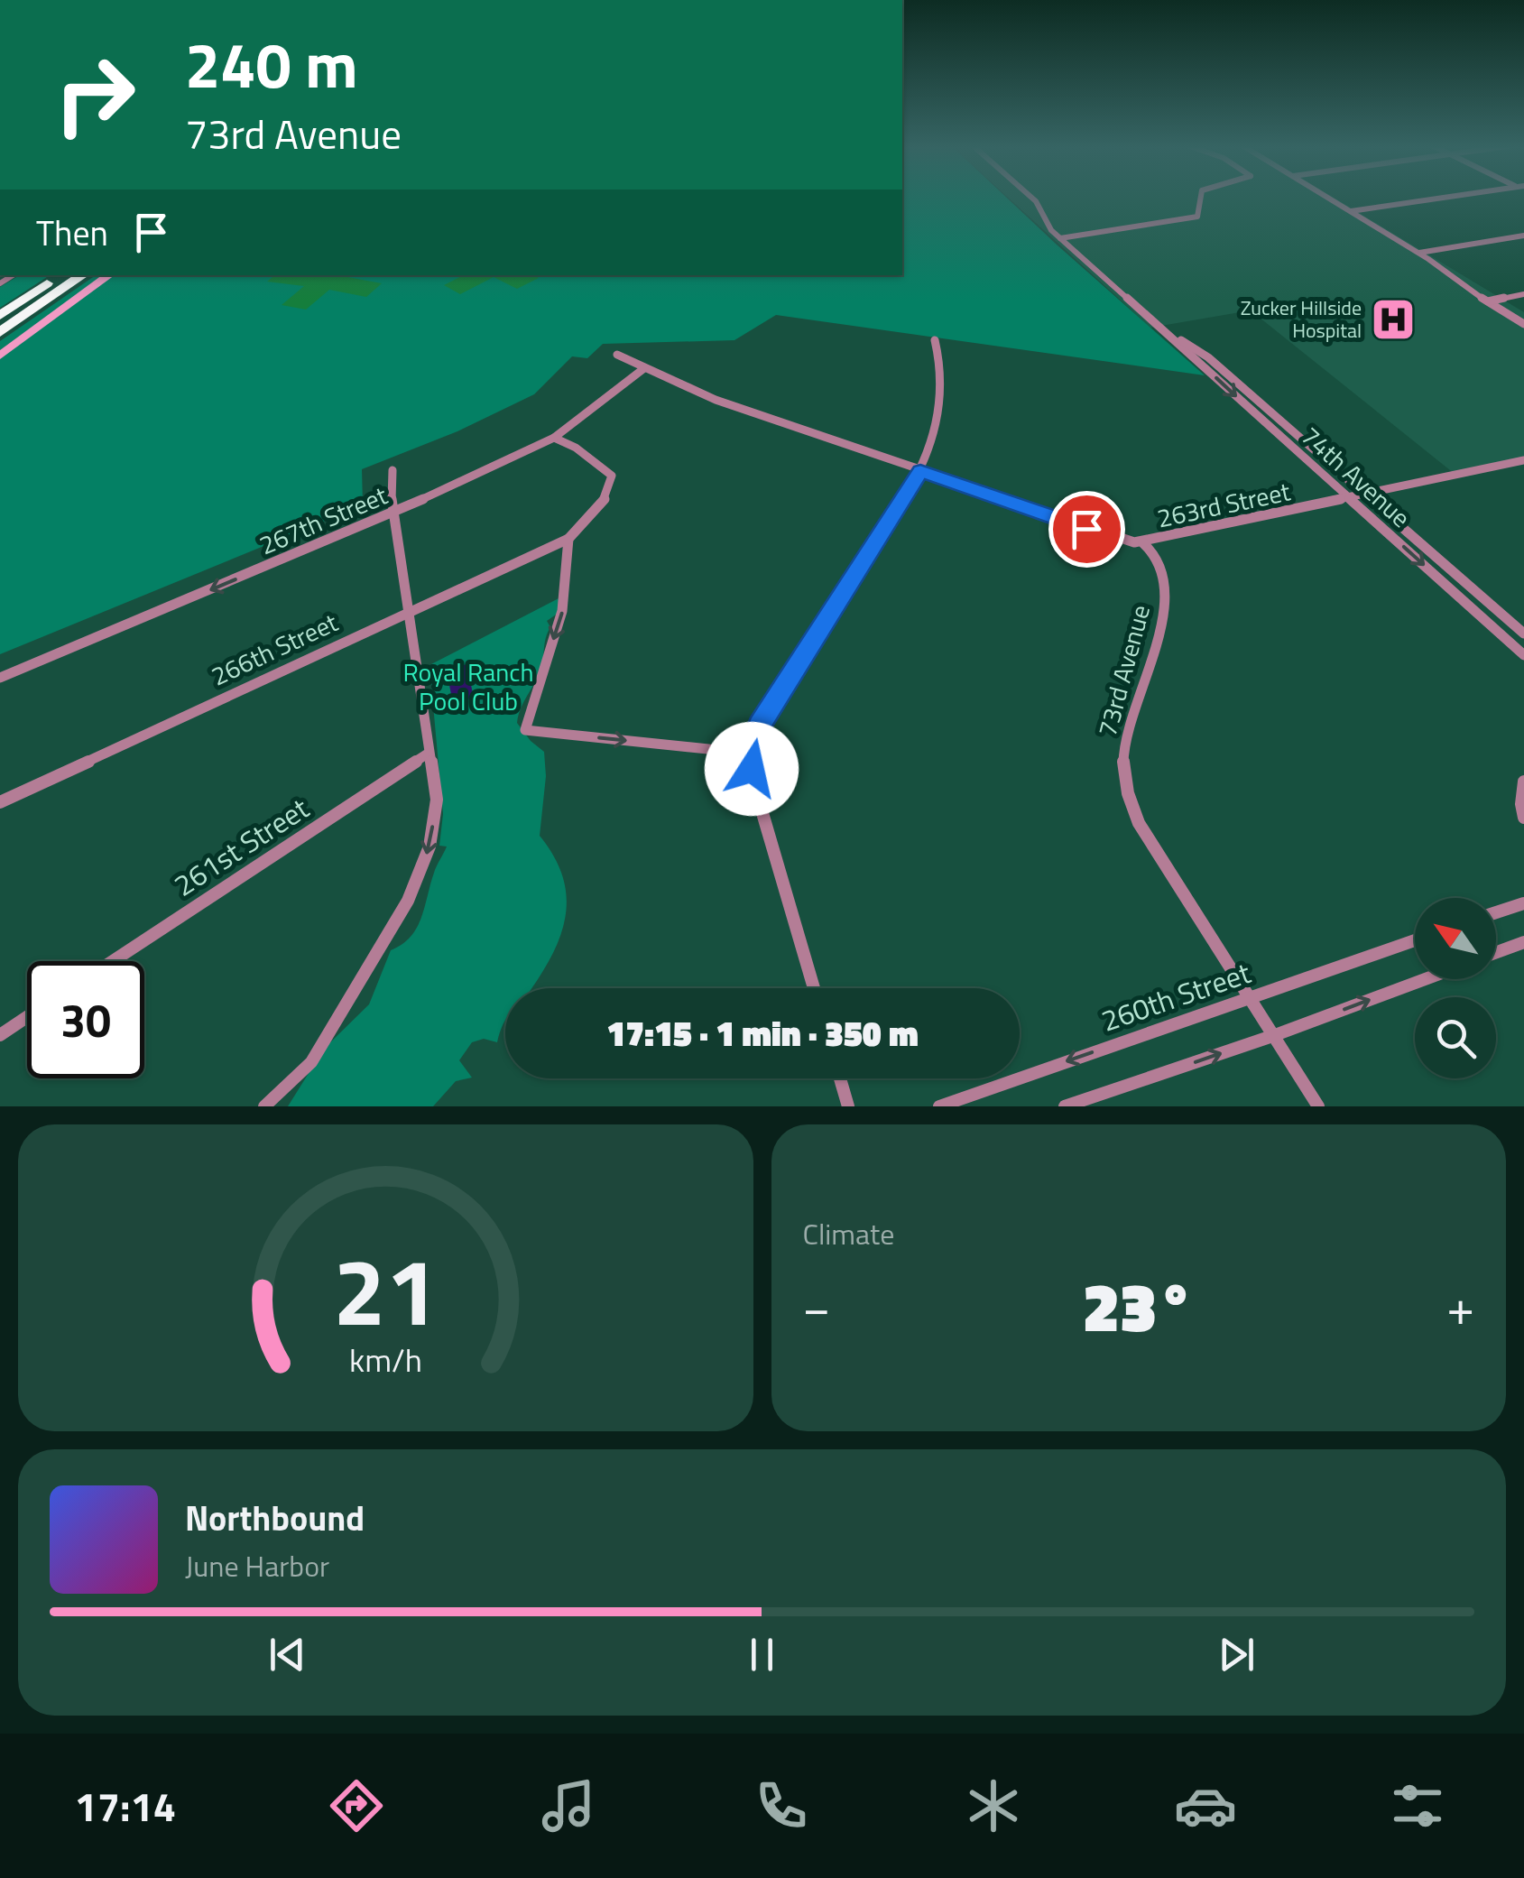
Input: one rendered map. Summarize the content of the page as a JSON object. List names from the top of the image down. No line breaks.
{"streets":{"street":["74th Avenue","263rd Street","267th Street","266th Street","73rd Avenue","261st Street","260th Street"]},"crossings":[["74th Avenue","263rd Street"],["263rd Street","73rd Avenue"],["73rd Avenue","260th Street"]],"one_way":["267th Street"],"parks":["Royal Ranch Pool Club"],"places":{"hospital":["Zucker Hillside Hospital"]},"north":"top left","page":{"turn":["240 m","73rd Avenue"],"then":"Then","limit":"30","trip":"17:15 · 1 min · 350 m","tile":"Climate","heat":["−","23°","+"],"song":["Northbound","June Harbor"],"tabs":"17:14","gauge":["21","km/h"]}}
